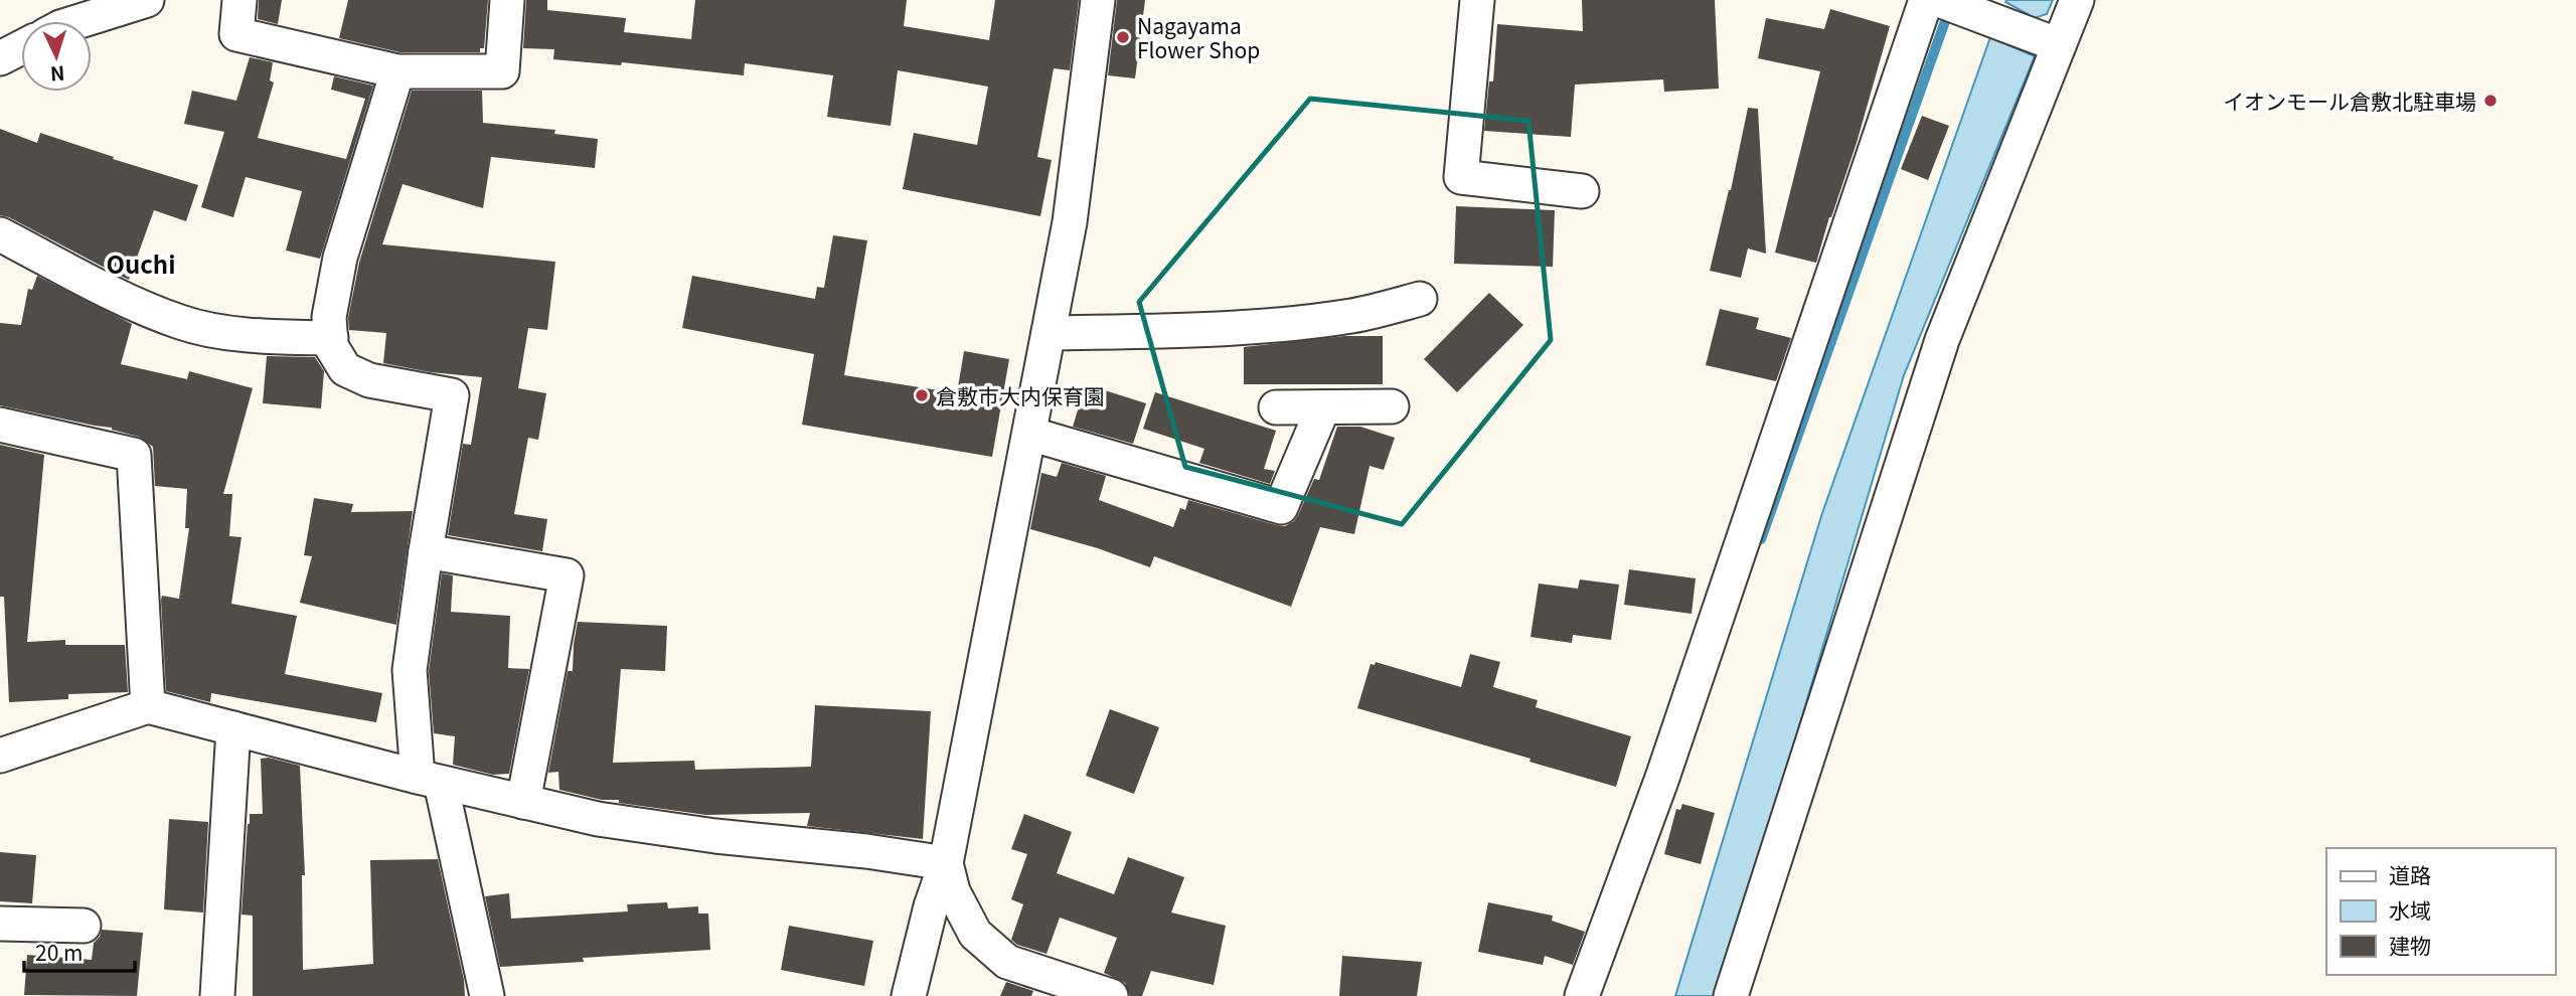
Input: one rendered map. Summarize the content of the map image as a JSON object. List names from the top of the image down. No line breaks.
{"districts":["Ouchi"],"places":["Nagayama Flower Shop","イオンモール倉敷北駐車場","倉敷市大内保育園"],"legend":["道路","水域","建物"],"scale_bar":"20 m","north":"bottom"}
